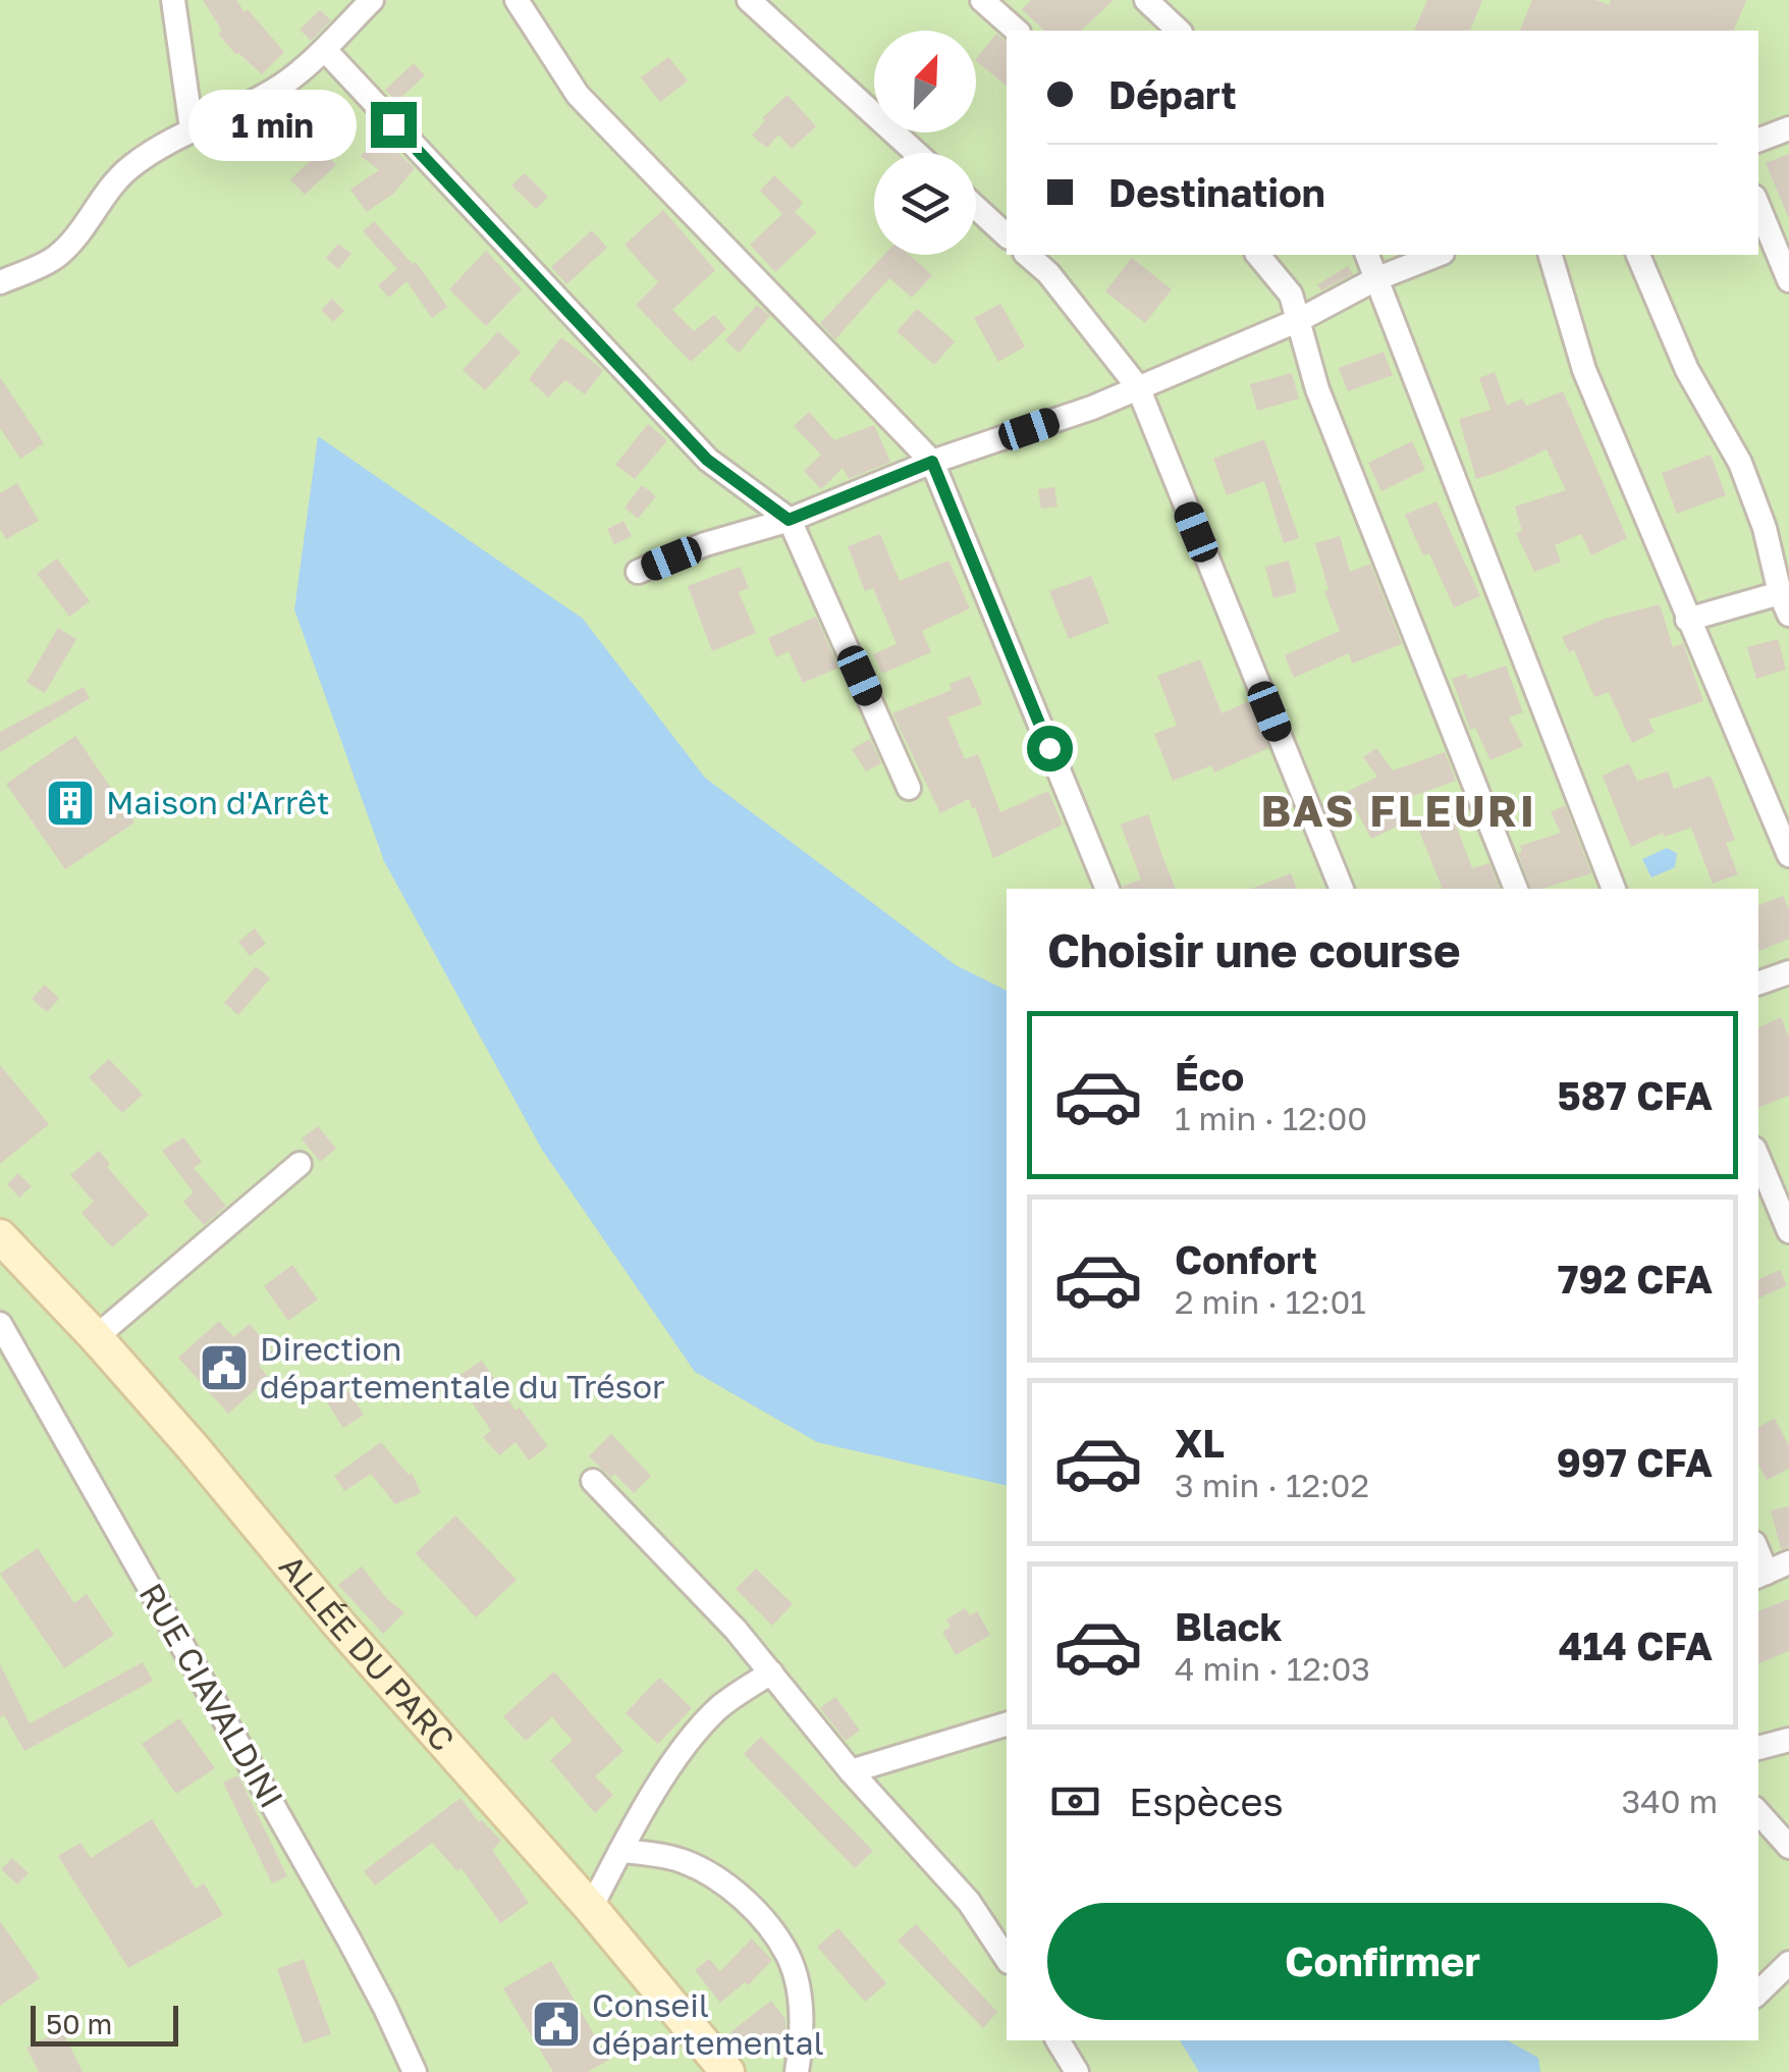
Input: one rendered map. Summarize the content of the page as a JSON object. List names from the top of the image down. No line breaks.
{"streets":{"street":["ALLÉE DU PARC","RUE CIAVALDINI"]},"districts":["BAS FLEURI"],"places":{"building":["Maison d'Arrêt"],"public building":["Direction départementale du Trésor","Conseil départemental"]},"scale_bar":"50 m","north":"top right","page":{"banner":["Départ","Destination"],"bubble":"1 min","heading":"Choisir une course","list":[{"name":"Éco","note":"1 min · 12:00","value":"587 CFA"},{"name":"Confort","note":"2 min · 12:01","value":"792 CFA"},{"name":"XL","note":"3 min · 12:02","value":"997 CFA"},{"name":"Black","note":"4 min · 12:03","value":"414 CFA"}],"pay":["Espèces","340 m"],"buttons":"Confirmer","scale":"50 m"}}
